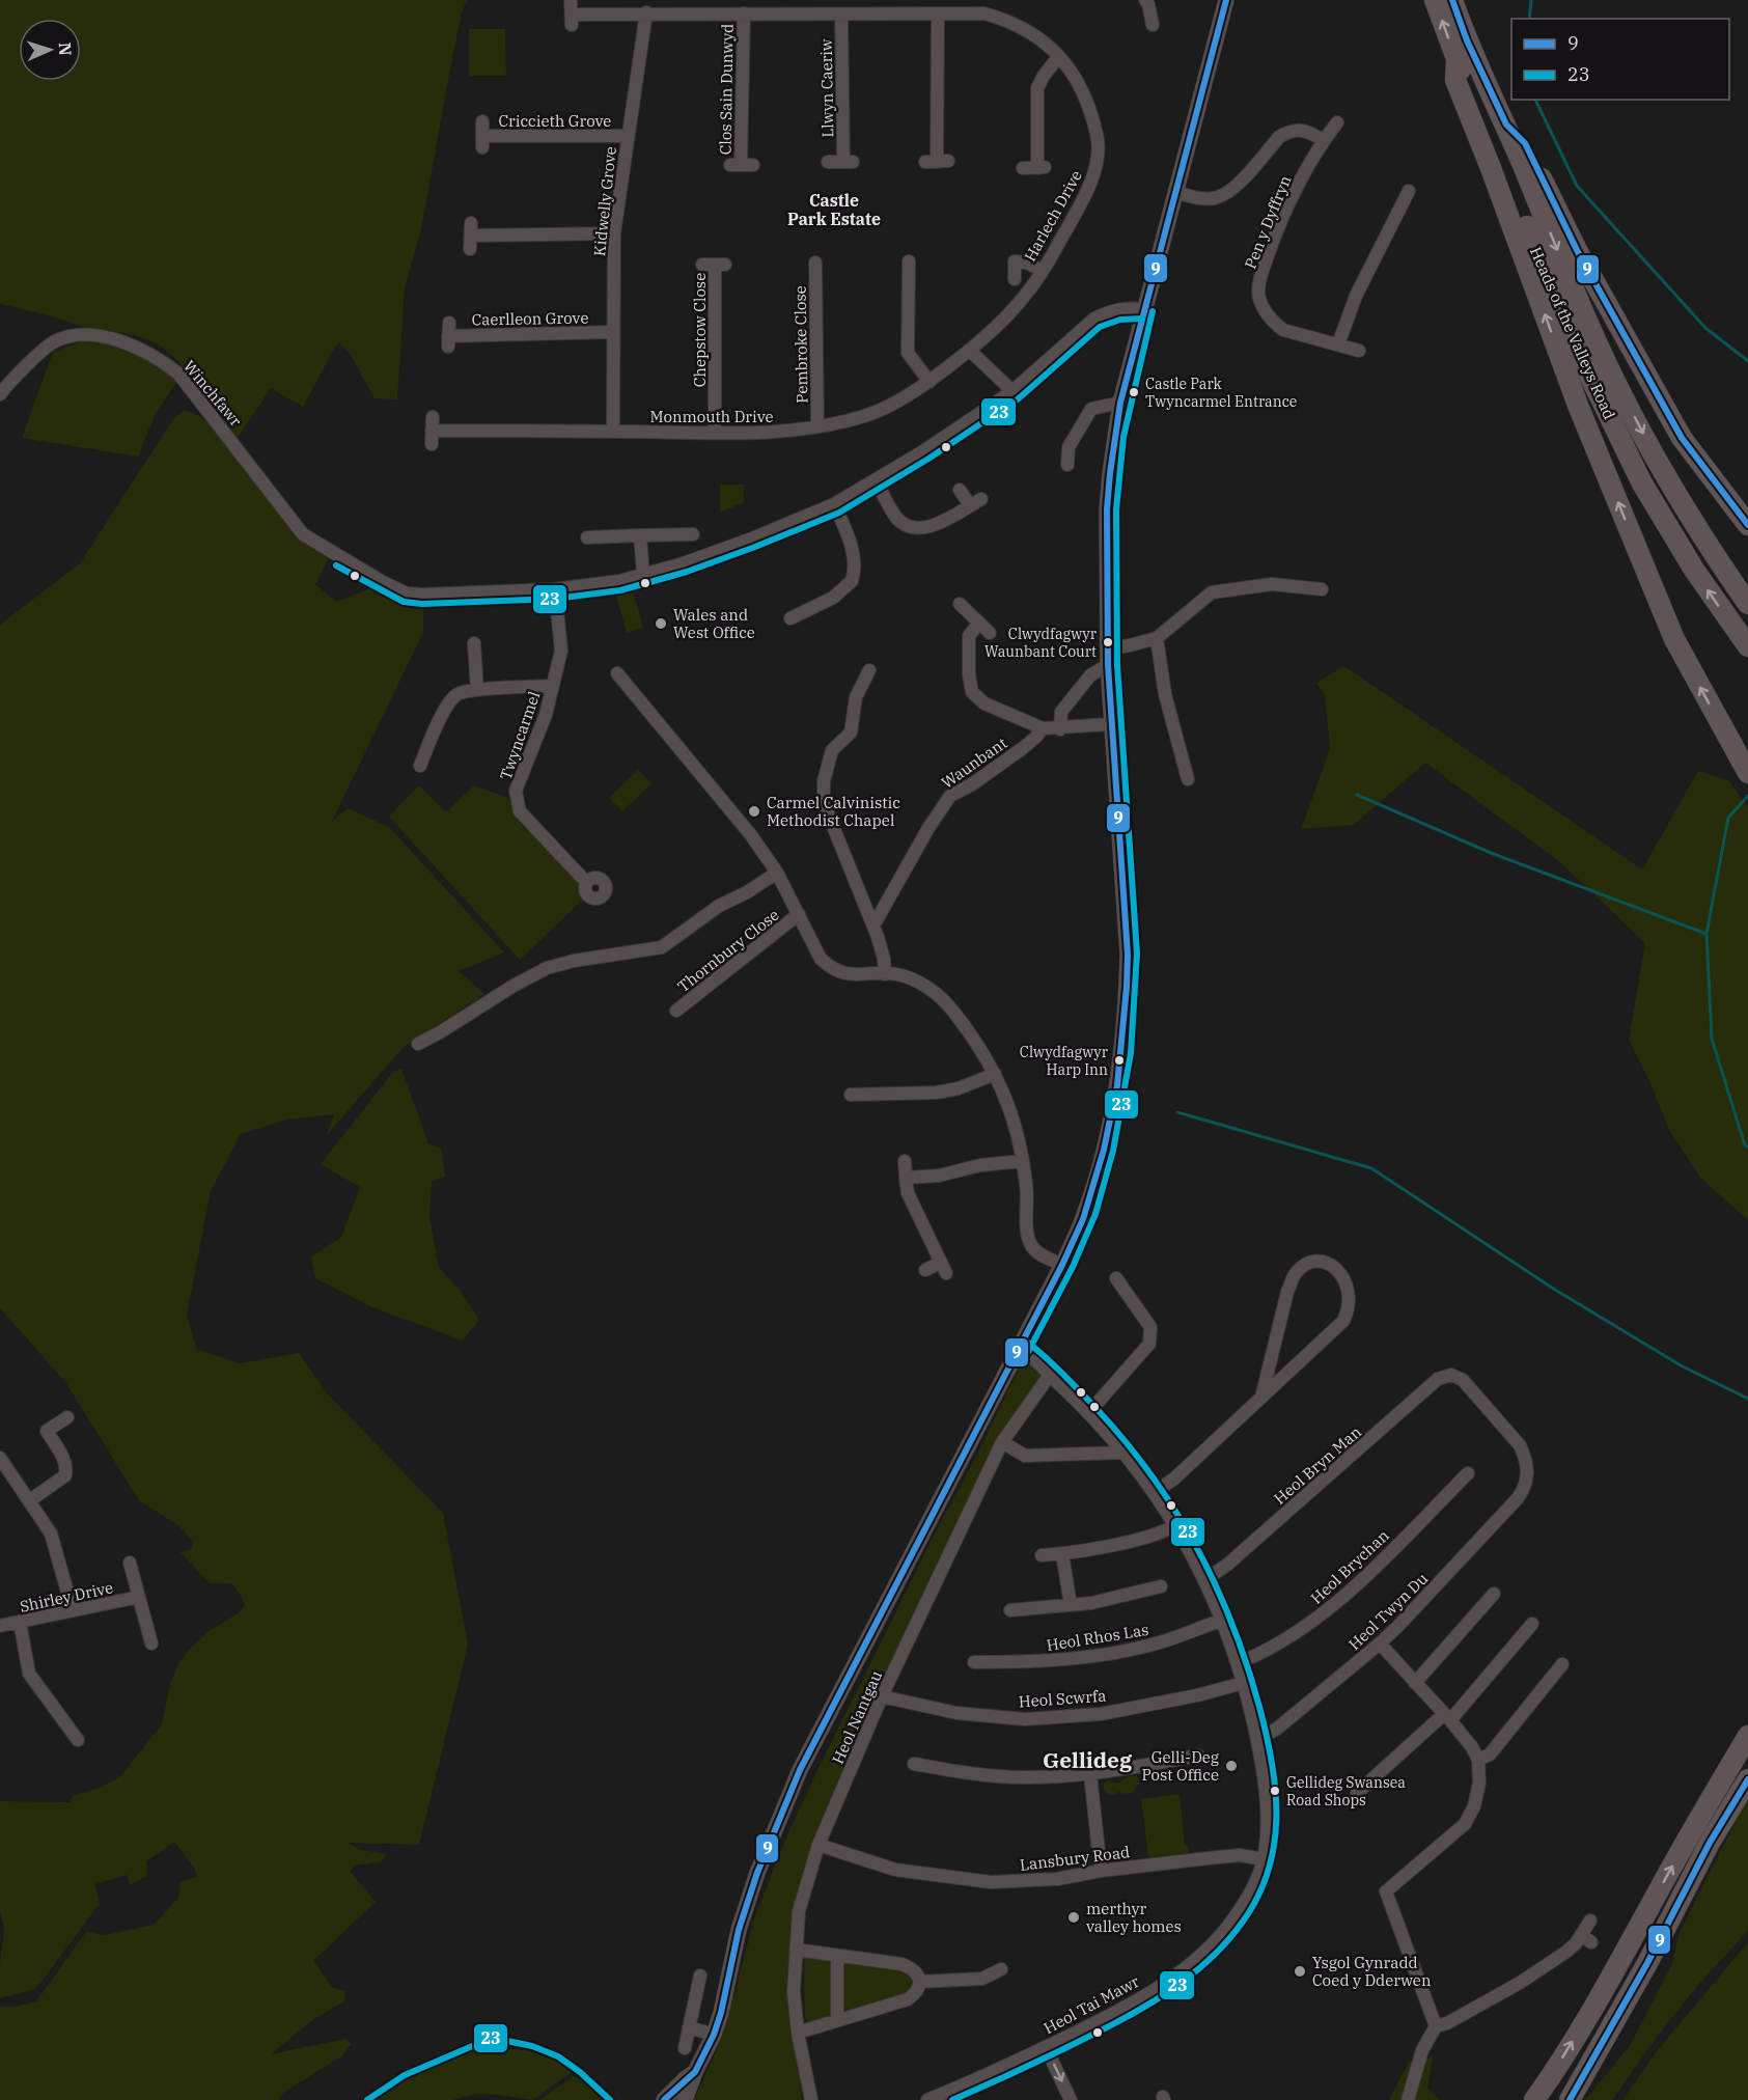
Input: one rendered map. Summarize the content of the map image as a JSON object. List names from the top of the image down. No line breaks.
{"streets":{"highway":["Heads of the Valleys Road"],"street":["Llwyn Caeriw","Clos Sain Dunwyd","Criccieth Grove","Kidwelly Grove","Harlech Drive","Pen y Dyffryn","Caerlleon Grove","Chepstow Close","Pembroke Close","Winchfawr","Monmouth Drive","Twyncarmel","Waunbant","Thornbury Close","Heol Bryn Man","Heol Brychan","Shirley Drive","Heol Twyn Du","Heol Rhos Las","Heol Scwrfa","Heol Nantgau","Lansbury Road","Heol Tai Mawr"]},"crossings":[["Llwyn Caeriw","Harlech Drive"],["Clos Sain Dunwyd","Harlech Drive"],["Criccieth Grove","Kidwelly Grove"],["Kidwelly Grove","Harlech Drive"],["Kidwelly Grove","Caerlleon Grove"],["Kidwelly Grove","Monmouth Drive"],["Harlech Drive","Monmouth Drive"],["Chepstow Close","Monmouth Drive"],["Pembroke Close","Monmouth Drive"],["Winchfawr","Twyncarmel"],["Heol Bryn Man","Heol Twyn Du"],["Heol Bryn Man","Heol Tai Mawr"],["Heol Brychan","Heol Tai Mawr"],["Heol Twyn Du","Heol Tai Mawr"],["Heol Rhos Las","Heol Tai Mawr"],["Heol Scwrfa","Heol Nantgau"],["Heol Scwrfa","Heol Tai Mawr"],["Heol Nantgau","Lansbury Road"],["Heol Nantgau","Heol Tai Mawr"],["Lansbury Road","Heol Tai Mawr"]],"districts":["Castle Park Estate","Gellideg"],"places":["Castle Park Twyncarmel Entrance","Wales and West Office","Clwydfagwyr Waunbant Court","Carmel Calvinistic Methodist Chapel","Clwydfagwyr Harp Inn","Gelli-Deg Post Office","Gellideg Swansea Road Shops","merthyr valley homes","Ysgol Gynradd Coed y Dderwen"],"lines":["transit line 9","transit line 23"],"legend":["9","23"],"north":"right"}
